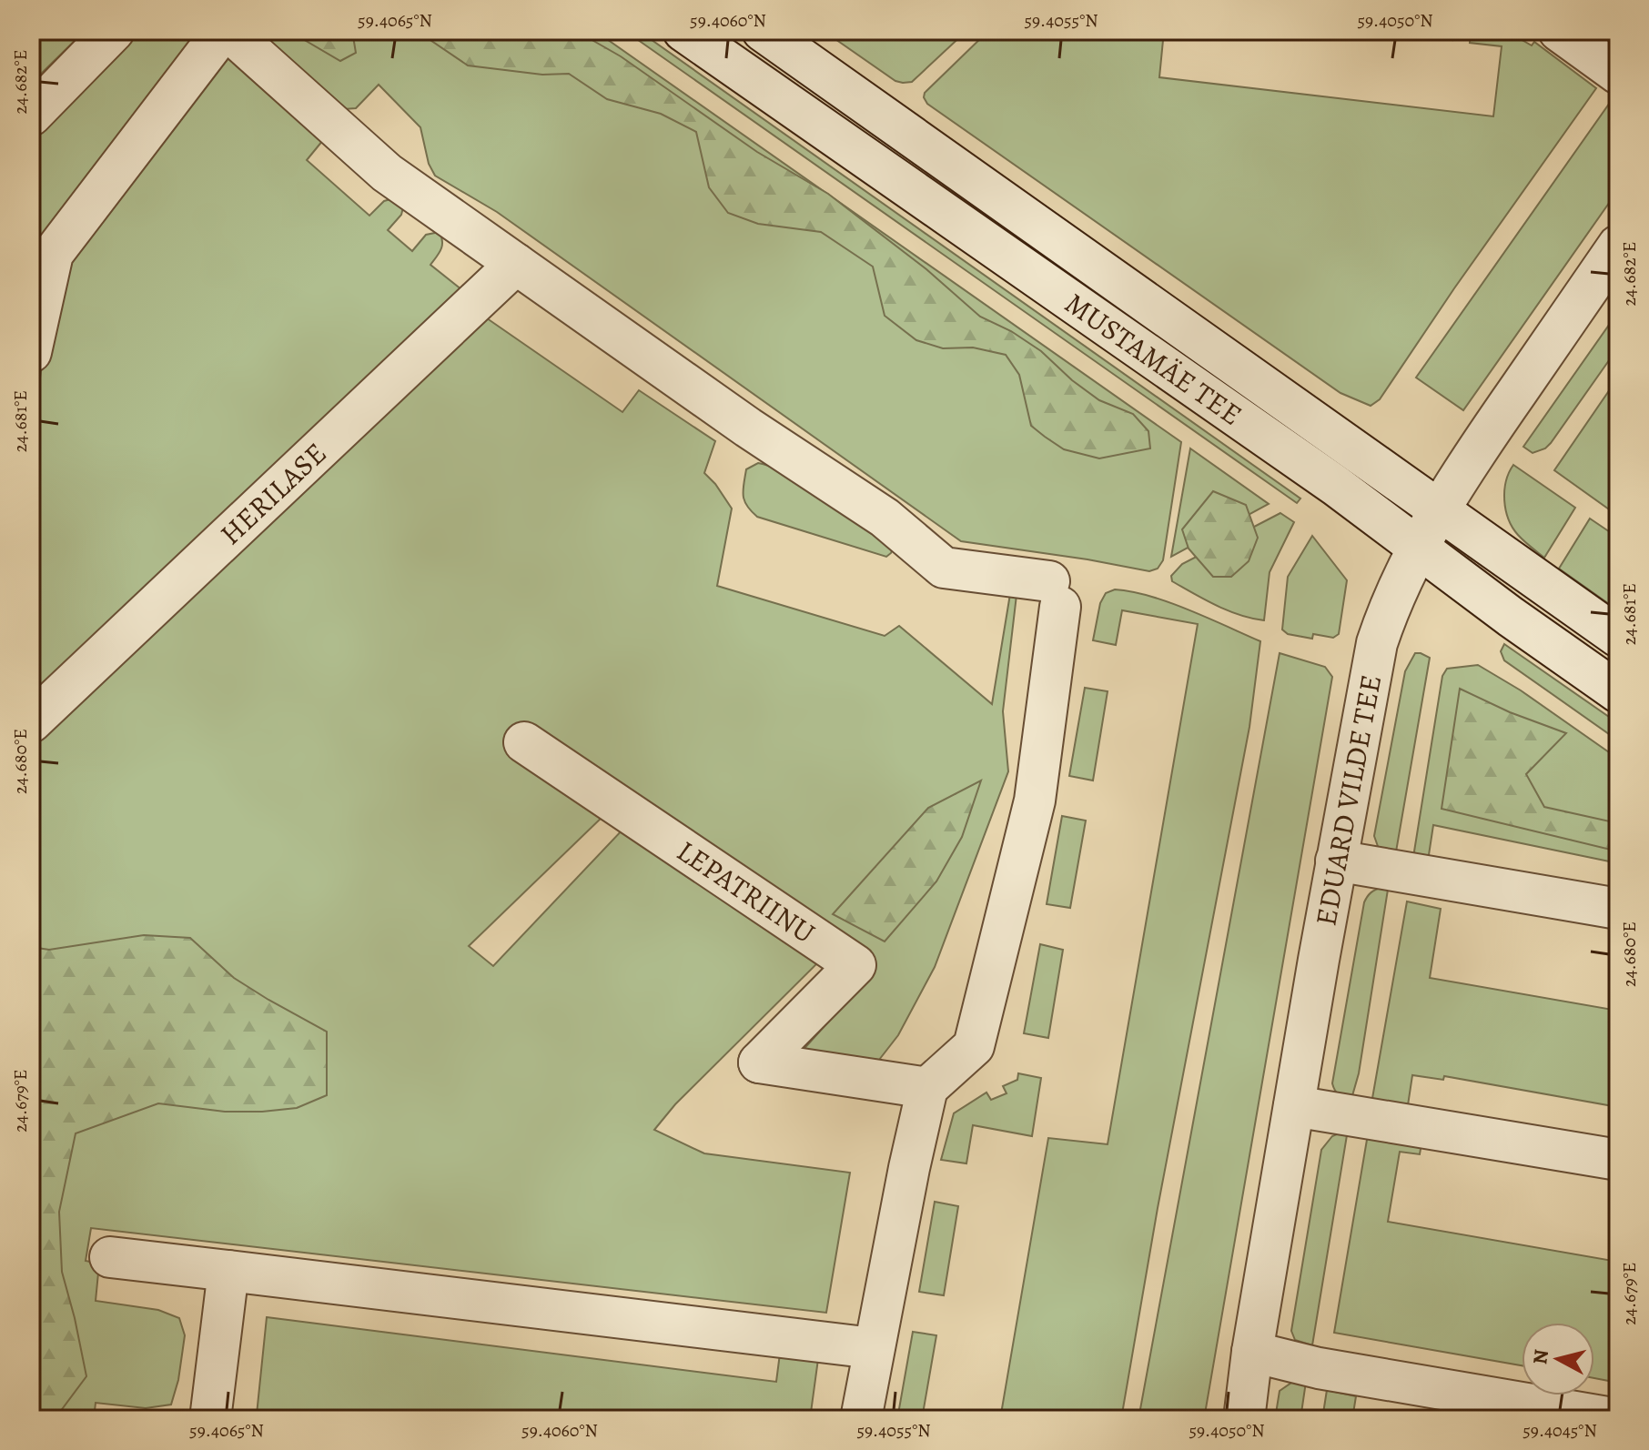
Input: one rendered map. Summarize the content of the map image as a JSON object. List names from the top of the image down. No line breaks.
{"streets":{"street":["MUSTAMÄE TEE","HERILASE","EDUARD VILDE TEE","LEPATRIINU"]},"crossings":[["MUSTAMÄE TEE","EDUARD VILDE TEE"]],"north":"left","coordinates":["59.4065°N","59.4060°N","59.4055°N","59.4050°N","24.682°E","24.681°E","24.680°E","24.679°E","59.4045°N"]}
